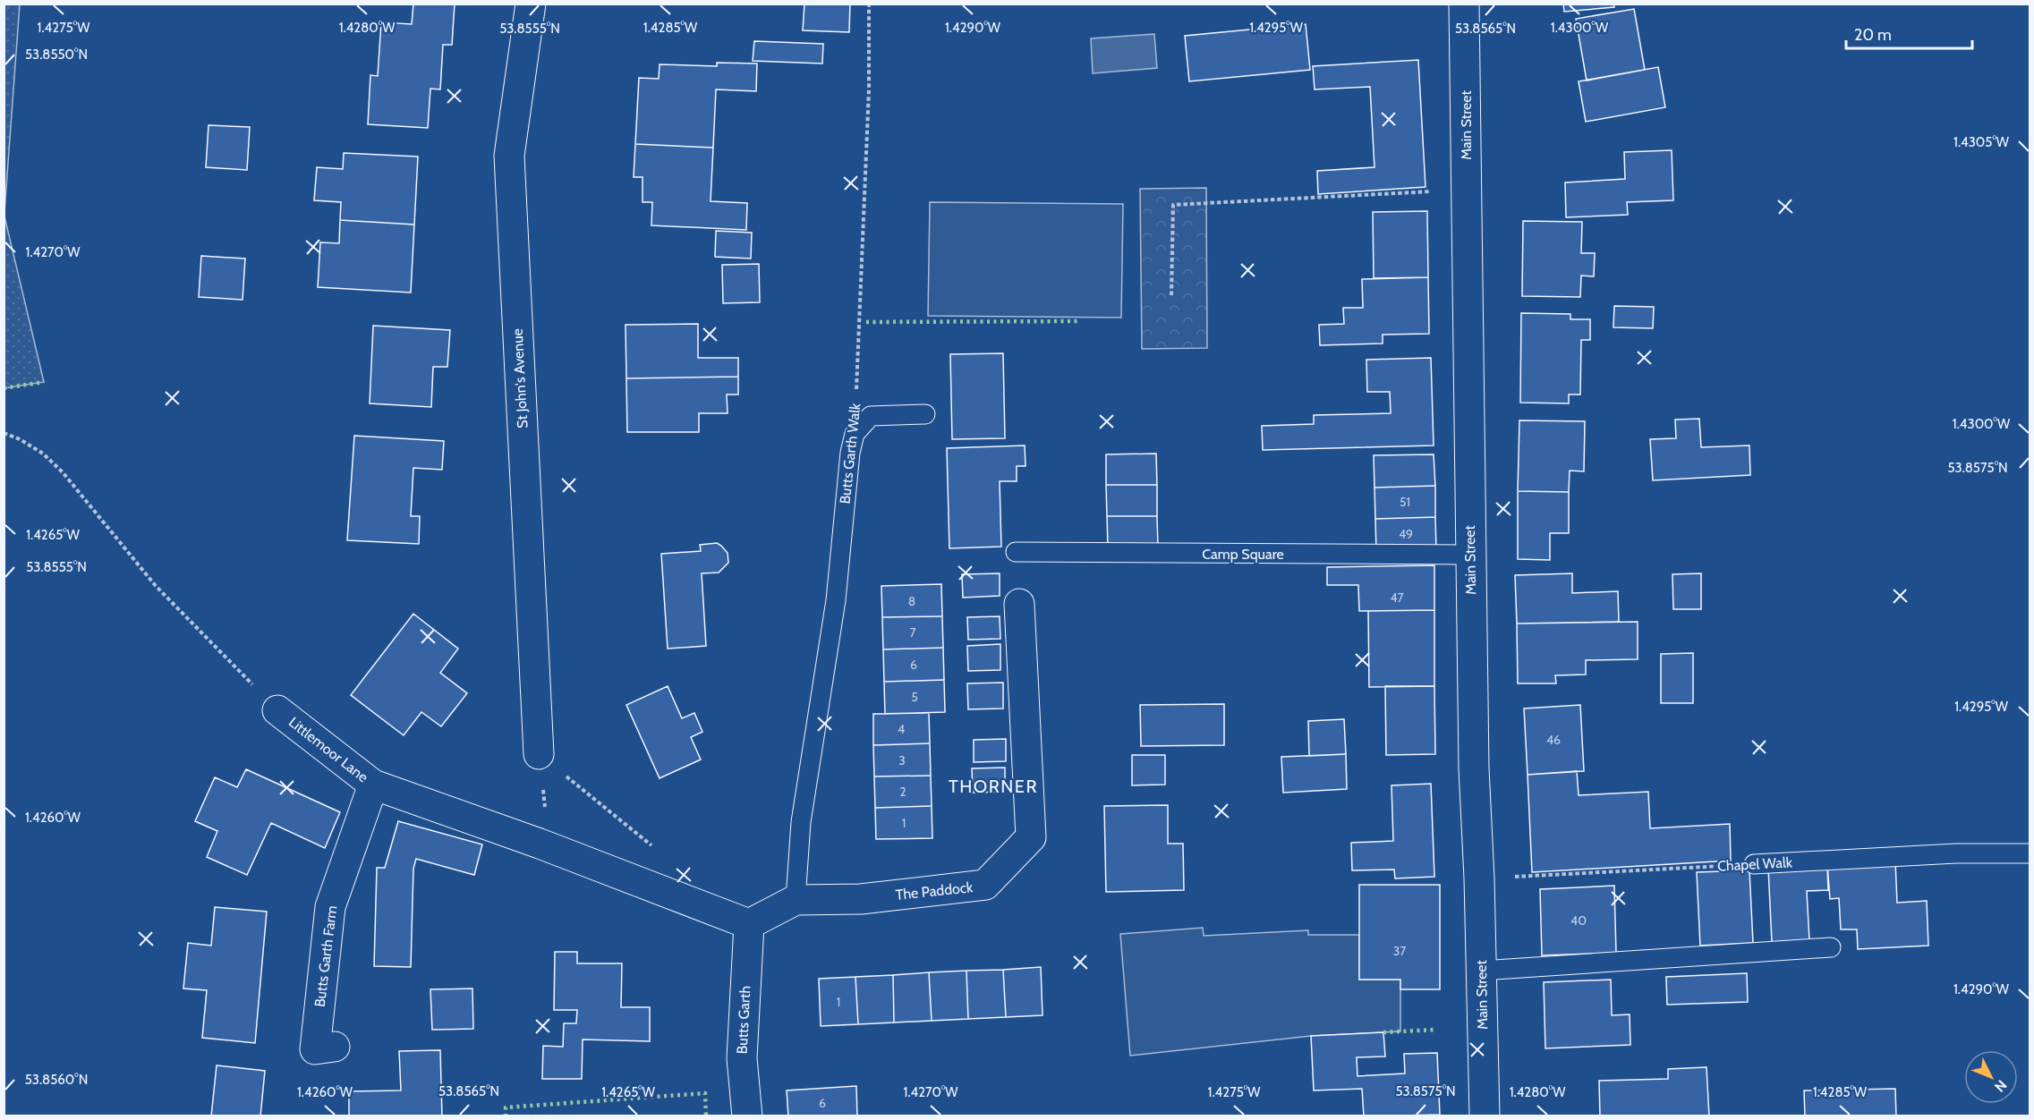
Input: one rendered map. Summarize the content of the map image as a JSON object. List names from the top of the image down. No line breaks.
{"streets":{"street":["Main Street","St John's Avenue","Littlemoor Lane","The Paddock","Butts Garth Farm","Butts Garth"],"lane":["Butts Garth Walk","Camp Square","Chapel Walk"]},"crossings":[["Main Street","Camp Square"],["Main Street","Chapel Walk"],["Butts Garth Walk","The Paddock"],["Littlemoor Lane","The Paddock"],["Littlemoor Lane","Butts Garth Farm"],["Littlemoor Lane","Butts Garth"],["The Paddock","Butts Garth"]],"districts":["THORNER"],"house_numbers":["51","49","47","8","7","6","5","4","46","3","2","1","40","37","1","6"],"scale_bar":"20 m","north":"bottom right","coordinates":["1.4275°W","1.4295°W","1.4280°W","1.4285°W","1.4290°W","1.4300°W","53.8555°N","53.8565°N","53.8550°N","1.4305°W","1.4270°W","53.8575°N","1.4265°W","1.4260°W","53.8560°N"]}
